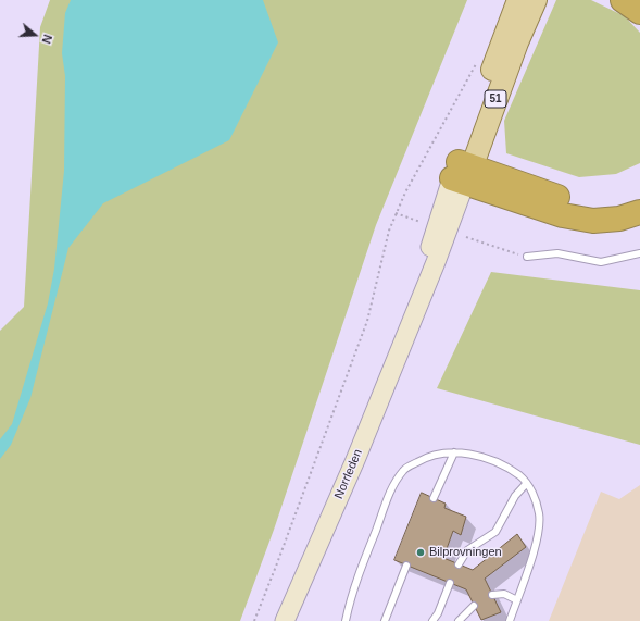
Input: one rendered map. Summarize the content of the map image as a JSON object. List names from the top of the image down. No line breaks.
{"streets":{"main road":["51"],"street":["Norrleden"]},"crossings":[["51","Norrleden"]],"places":["Bilprovningen"],"north":"right"}
